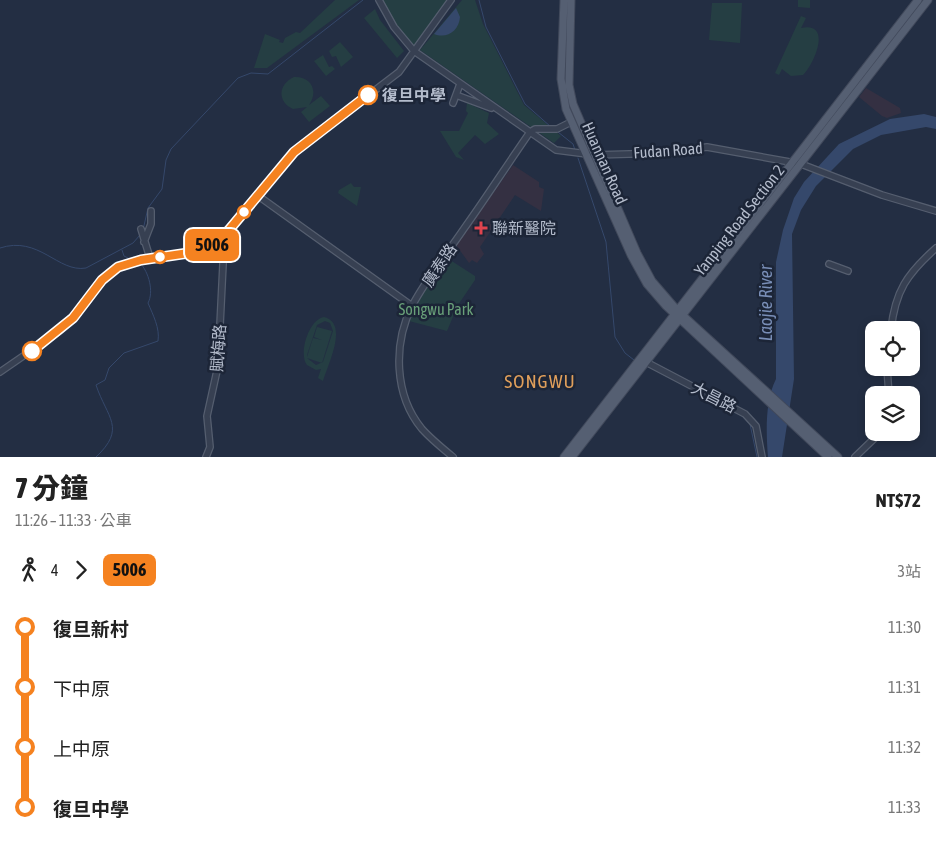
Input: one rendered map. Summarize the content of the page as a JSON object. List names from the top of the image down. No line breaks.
{"streets":{"main road":["Huannan Road","Yanping Road Section 2"],"street":["Fudan Road","廣泰路","賦梅路","大昌路"]},"crossings":[["Fudan Road","Huannan Road"],["Fudan Road","Yanping Road Section 2"],["Fudan Road","廣泰路"],["Huannan Road","Yanping Road Section 2"],["Yanping Road Section 2","大昌路"]],"districts":["SONGWU"],"water":["Laojie River"],"parks":["Songwu Park"],"places":{"other":["復旦中學"],"health":["聯新醫院"]},"lines":["bus line 5006"],"page":{"on_map":"5006","heading":["7 分鐘","11:26 – 11:33 · 公車","NT$72"],"legs":["4","5006","3站"],"list":[{"name":"復旦新村","value":"11:30"},{"name":"下中原","value":"11:31"},{"name":"上中原","value":"11:32"},{"name":"復旦中學","value":"11:33"}]}}
